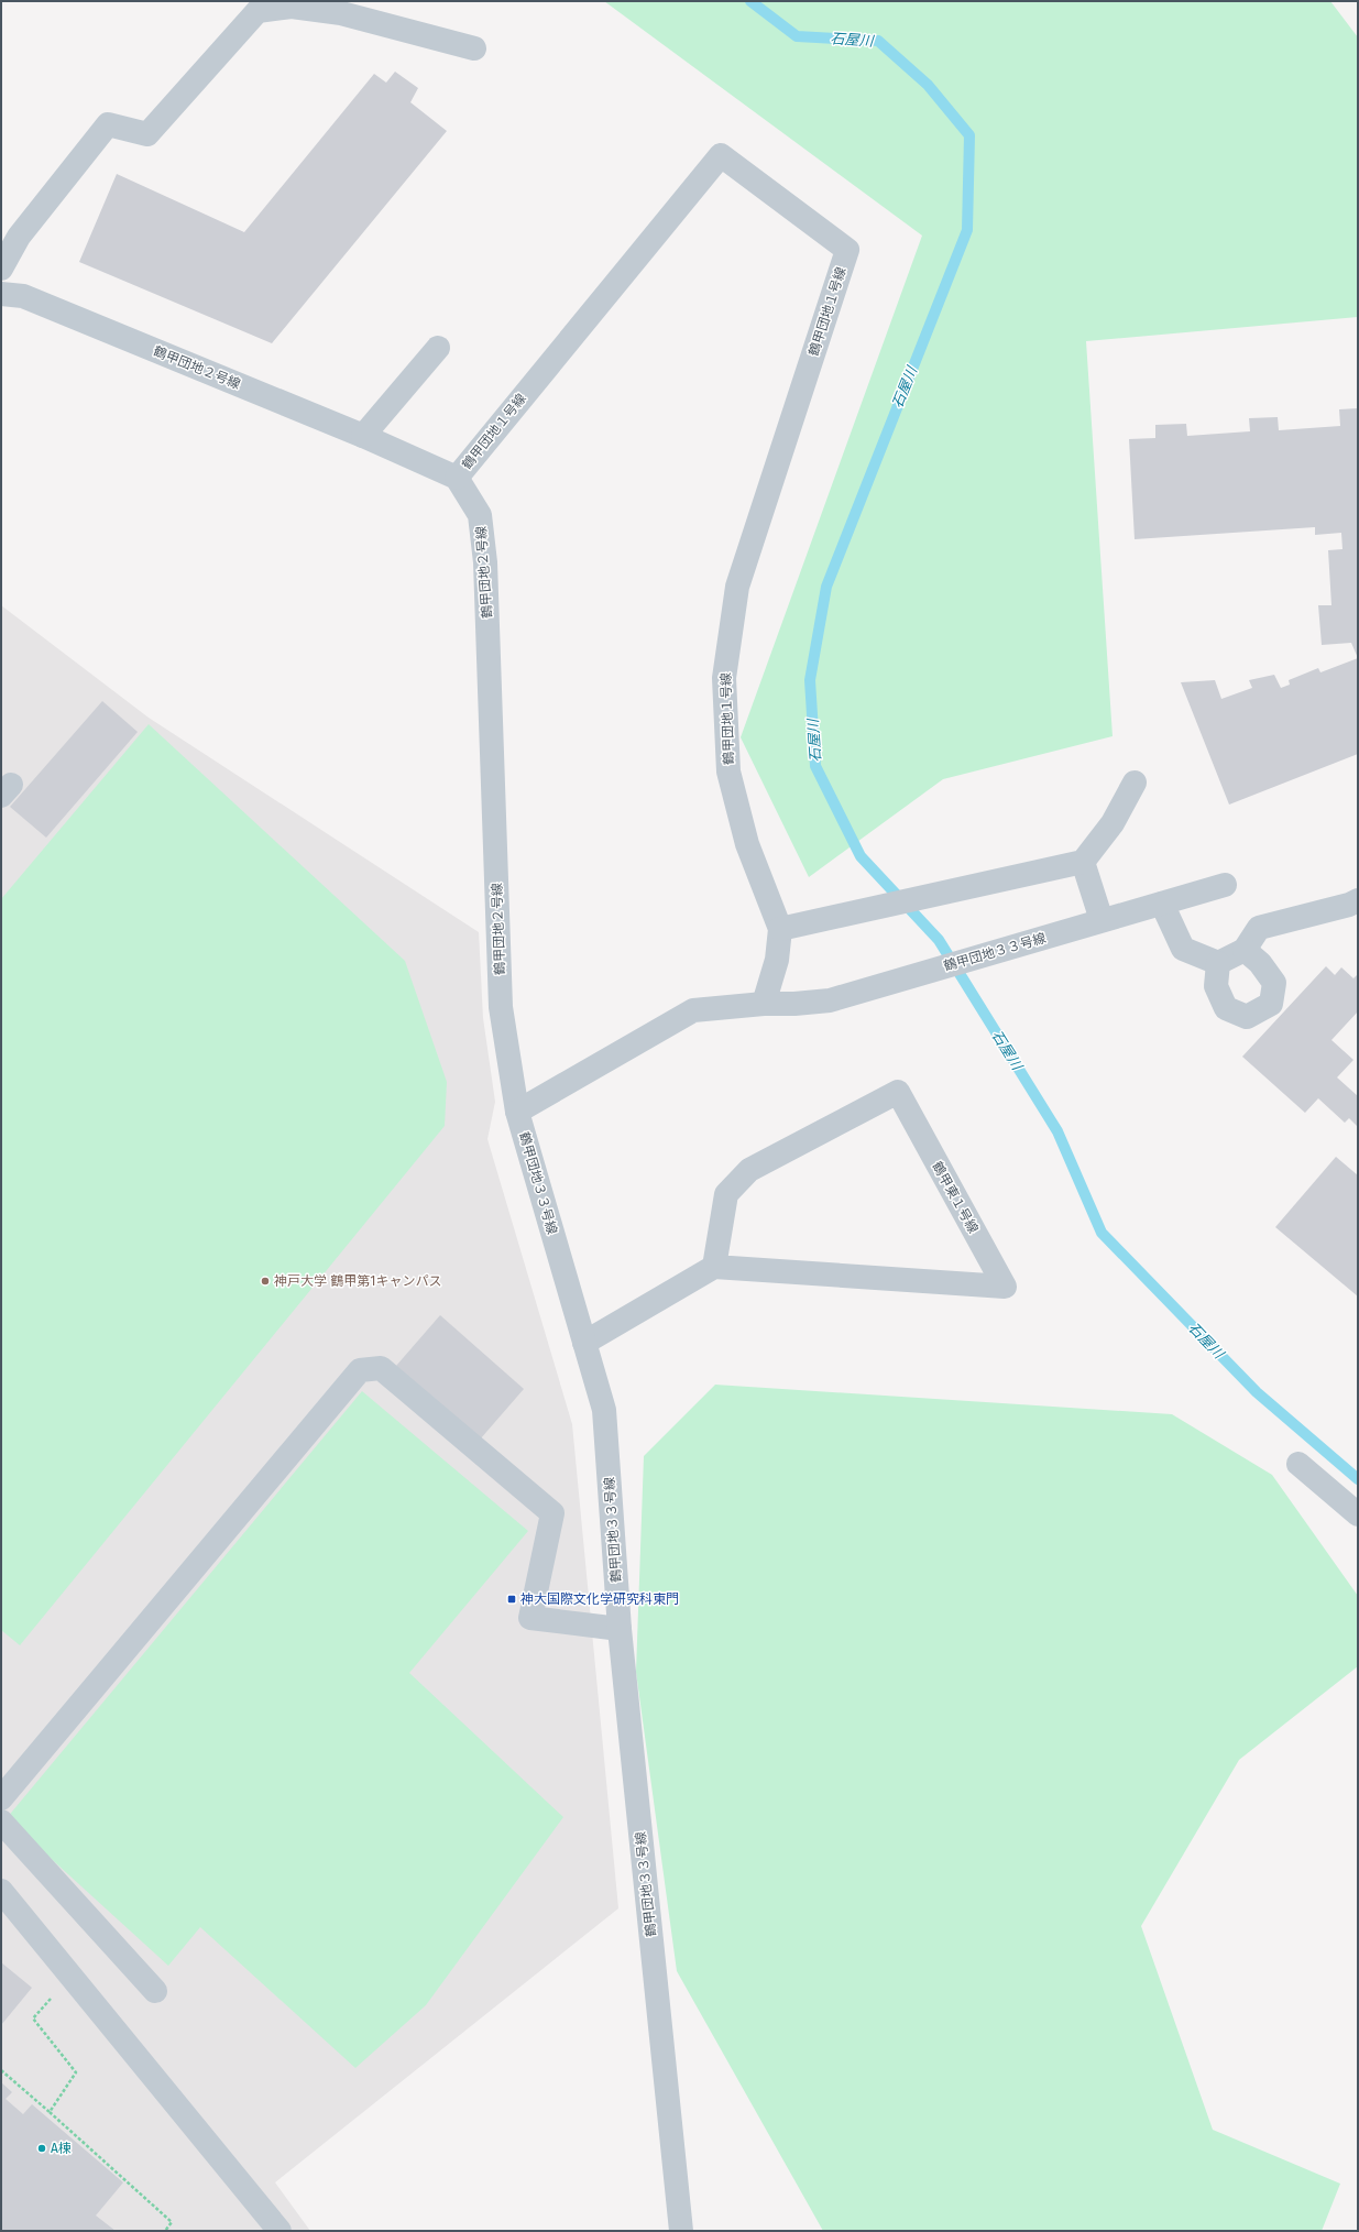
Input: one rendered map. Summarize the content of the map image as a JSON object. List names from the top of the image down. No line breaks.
{"streets":{"street":["鶴甲団地１号線","鶴甲団地２号線","鶴甲団地３３号線","鶴甲東１号線"]},"crossings":[["鶴甲団地１号線","鶴甲団地２号線"],["鶴甲団地２号線","鶴甲団地３３号線"]],"water":["石屋川"],"places":{"other":["神戸大学 鶴甲第1キャンパス","A棟"],"transit":["神大国際文化学研究科東門"]}}
